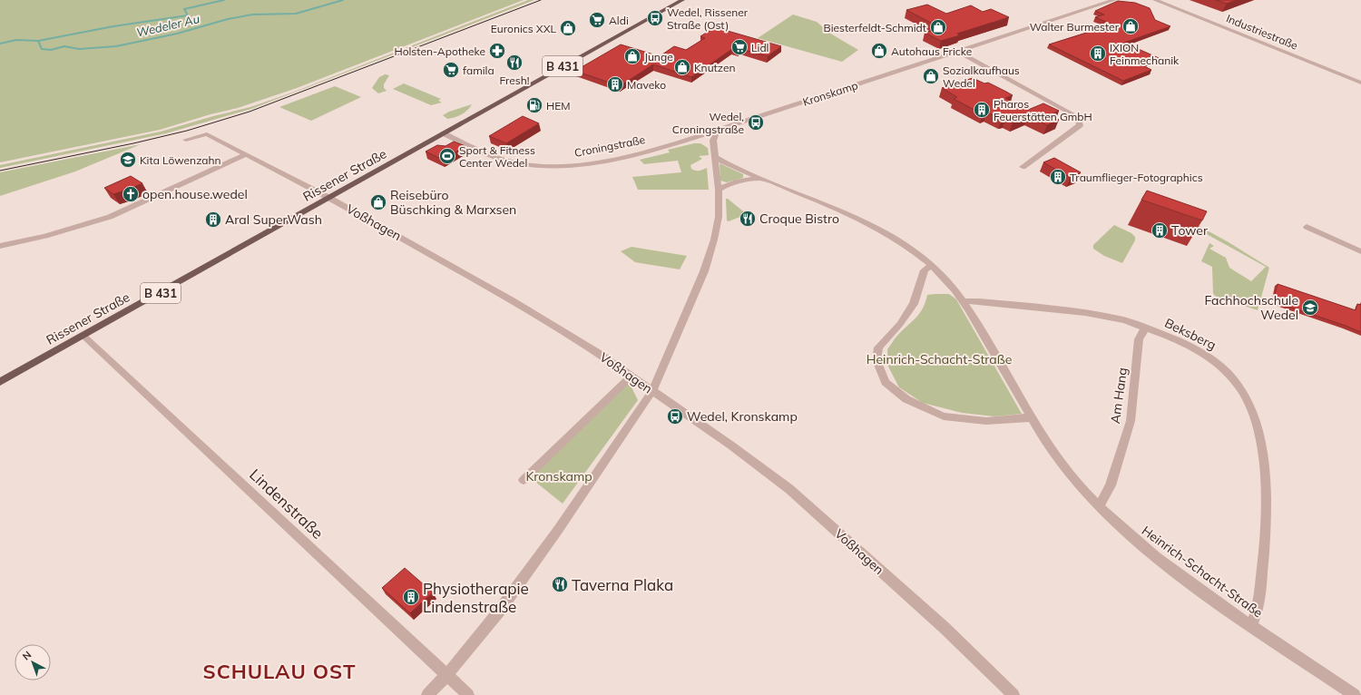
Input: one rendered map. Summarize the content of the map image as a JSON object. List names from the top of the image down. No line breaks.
{"streets":{"main road":["B 431","Rissener Straße"],"street":["Industriestraße","Kronskamp","Croningstraße","Voßhagen","Beksberg","Am Hang","Lindenstraße","Heinrich-Schacht-Straße"]},"crossings":[["Kronskamp","Croningstraße"],["Croningstraße","Rissener Straße"],["Rissener Straße","Voßhagen"],["Rissener Straße","Lindenstraße"],["Beksberg","Am Hang"],["Beksberg","Heinrich-Schacht-Straße"],["Am Hang","Heinrich-Schacht-Straße"]],"districts":["SCHULAU OST"],"water":["Wedeler Au"],"parks":["Heinrich-Schacht-Straße","Kronskamp"],"places":{"bus stop":["Wedel, Rissener Straße (Ost)","Wedel, Croningstraße","Wedel, Kronskamp"],"supermarket":["Aldi","Lidl","famila"],"shop":["Walter Burmester","Biesterfeldt-Schmidt","Euronics XXL","Autohaus Fricke","Junge","Knutzen","Sozialkaufhaus Wedel","Reisebüro Büschking & Marxsen"],"pharmacy":["Holsten-Apotheke"],"building":["IXION Feinmechanik","Maveko","Pharos Feuerstätten GmbH","Traumflieger-Fotographics","Aral SuperWash","Tower","Physiotherapie Lindenstraße"],"restaurant":["Fresh!","Croque Bistro","Taverna Plaka"],"fuel station":["HEM"],"sports":["Sport & Fitness Center Wedel"],"school or university":["Kita Löwenzahn","Fachhochschule Wedel"],"church":["open.house.wedel"]},"north":"top left"}
